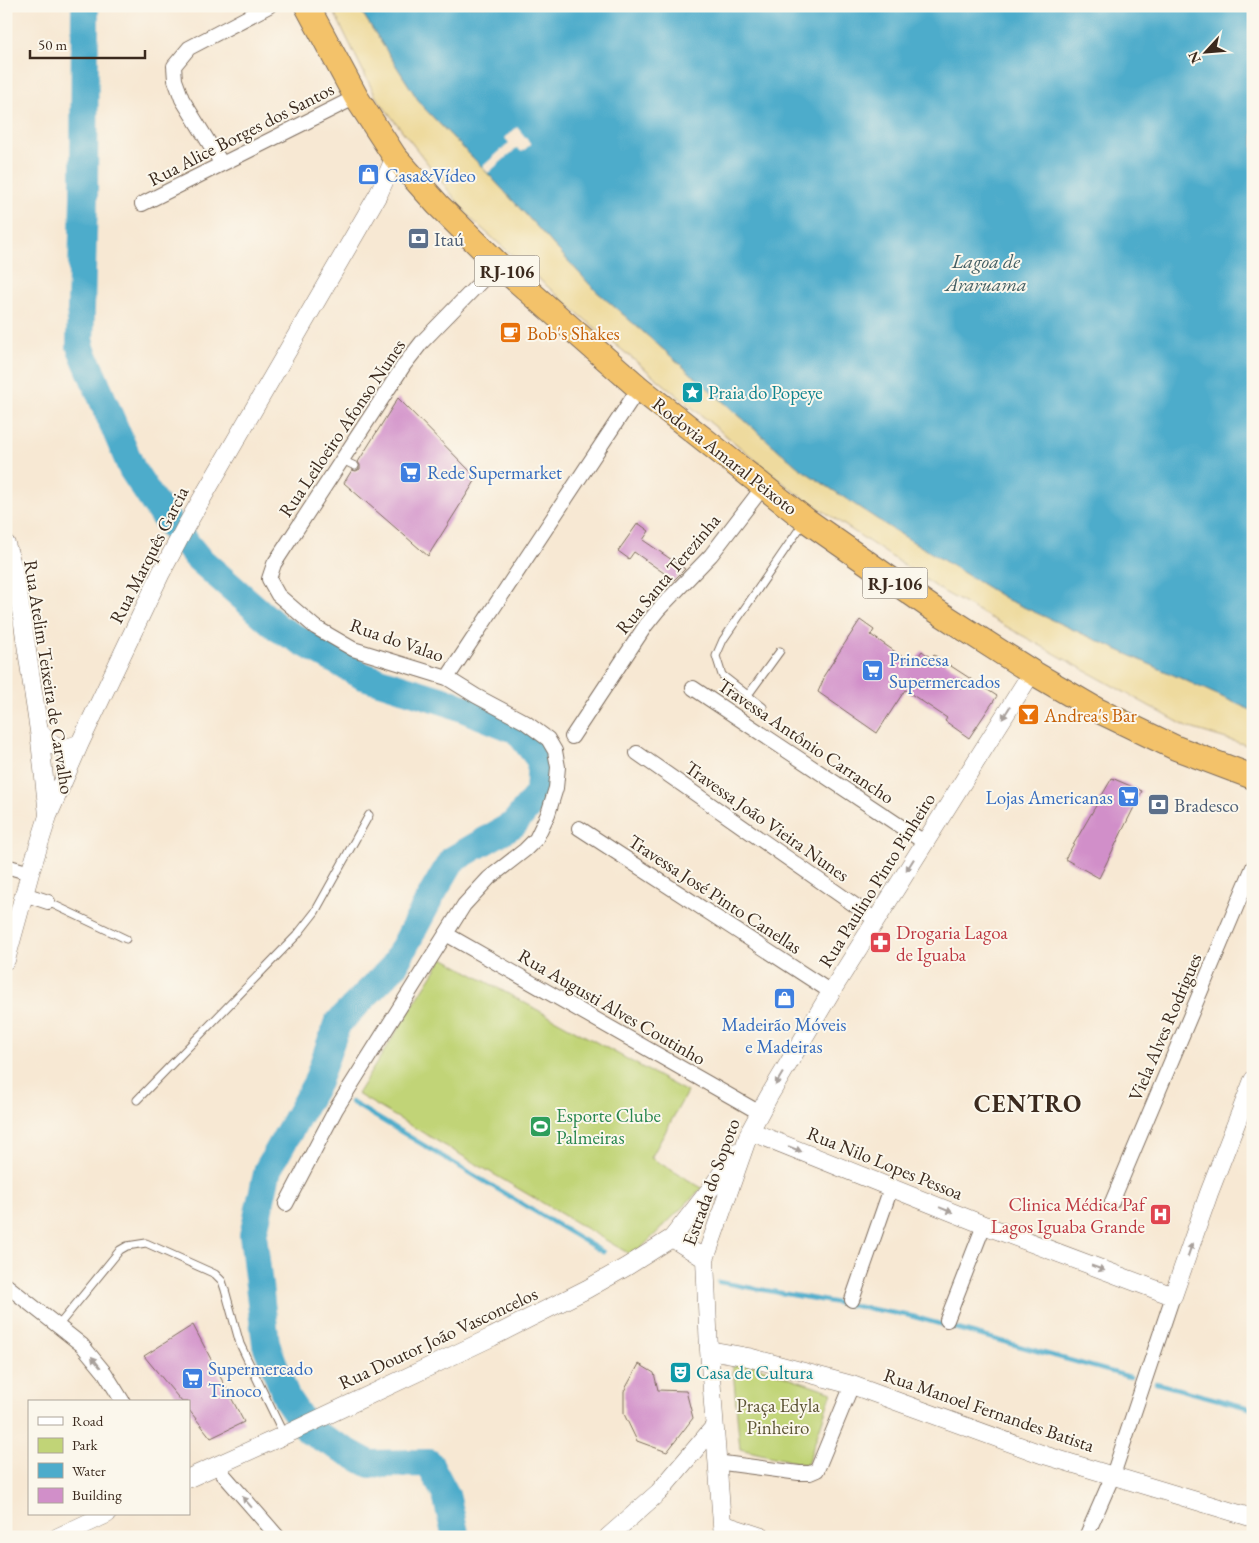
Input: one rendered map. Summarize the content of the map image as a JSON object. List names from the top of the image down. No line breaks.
{"streets":{"highway":["RJ-106","Rodovia Amaral Peixoto"],"street":["Rua Alice Borges dos Santos","Rua Leiloeiro Afonso Nunes","Rua Marquês Garcia","Rua Santa Terezinha","Rua do Valao","Rua Atelim Teixeira de Carvalho","Travessa Antônio Carrancho","Travessa João Vieira Nunes","Rua Paulino Pinto Pinheiro","Travessa José Pinto Canellas","Rua Augusti Alves Coutinho","Viela Alves Rodrigues","Rua Nilo Lopes Pessoa","Estrada do Sopoto","Rua Doutor João Vasconcelos","Rua Manoel Fernandes Batista"]},"crossings":[["Rua Alice Borges dos Santos","Rodovia Amaral Peixoto"],["Rua Leiloeiro Afonso Nunes","Rodovia Amaral Peixoto"],["Rua Leiloeiro Afonso Nunes","Rua do Valao"],["Rodovia Amaral Peixoto","Rua Marquês Garcia"],["Rodovia Amaral Peixoto","Rua Santa Terezinha"],["Rodovia Amaral Peixoto","Rua Paulino Pinto Pinheiro"],["Rua Marquês Garcia","Rua Atelim Teixeira de Carvalho"],["Rua do Valao","Rua Augusti Alves Coutinho"],["Travessa Antônio Carrancho","Rua Paulino Pinto Pinheiro"],["Travessa João Vieira Nunes","Rua Paulino Pinto Pinheiro"],["Rua Paulino Pinto Pinheiro","Travessa José Pinto Canellas"],["Rua Paulino Pinto Pinheiro","Rua Augusti Alves Coutinho"],["Rua Paulino Pinto Pinheiro","Estrada do Sopoto"],["Rua Augusti Alves Coutinho","Estrada do Sopoto"],["Rua Nilo Lopes Pessoa","Estrada do Sopoto"],["Estrada do Sopoto","Rua Manoel Fernandes Batista"]],"one_way":["Rua Paulino Pinto Pinheiro","Rua Nilo Lopes Pessoa"],"districts":["CENTRO"],"water":["Lagoa de Araruama"],"parks":["Praça Edyla Pinheiro"],"places":{"shop":["Casa&Vídeo","Madeirão Móveis e Madeiras"],"bank":["Itaú","Bradesco"],"cafe":["Bob's Shakes"],"place":["Praia do Popeye"],"supermarket":["Rede Supermarket","Princesa Supermercados","Lojas Americanas","Supermercado Tinoco"],"bar":["Andrea's Bar"],"pharmacy":["Drogaria Lagoa de Iguaba"],"sports":["Esporte Clube Palmeiras"],"hospital":["Clinica Médica Paf Lagos Iguaba Grande"],"theatre":["Casa de Cultura"]},"legend":["Road","Park","Water","Building"],"scale_bar":"50 m","north":"bottom left"}
